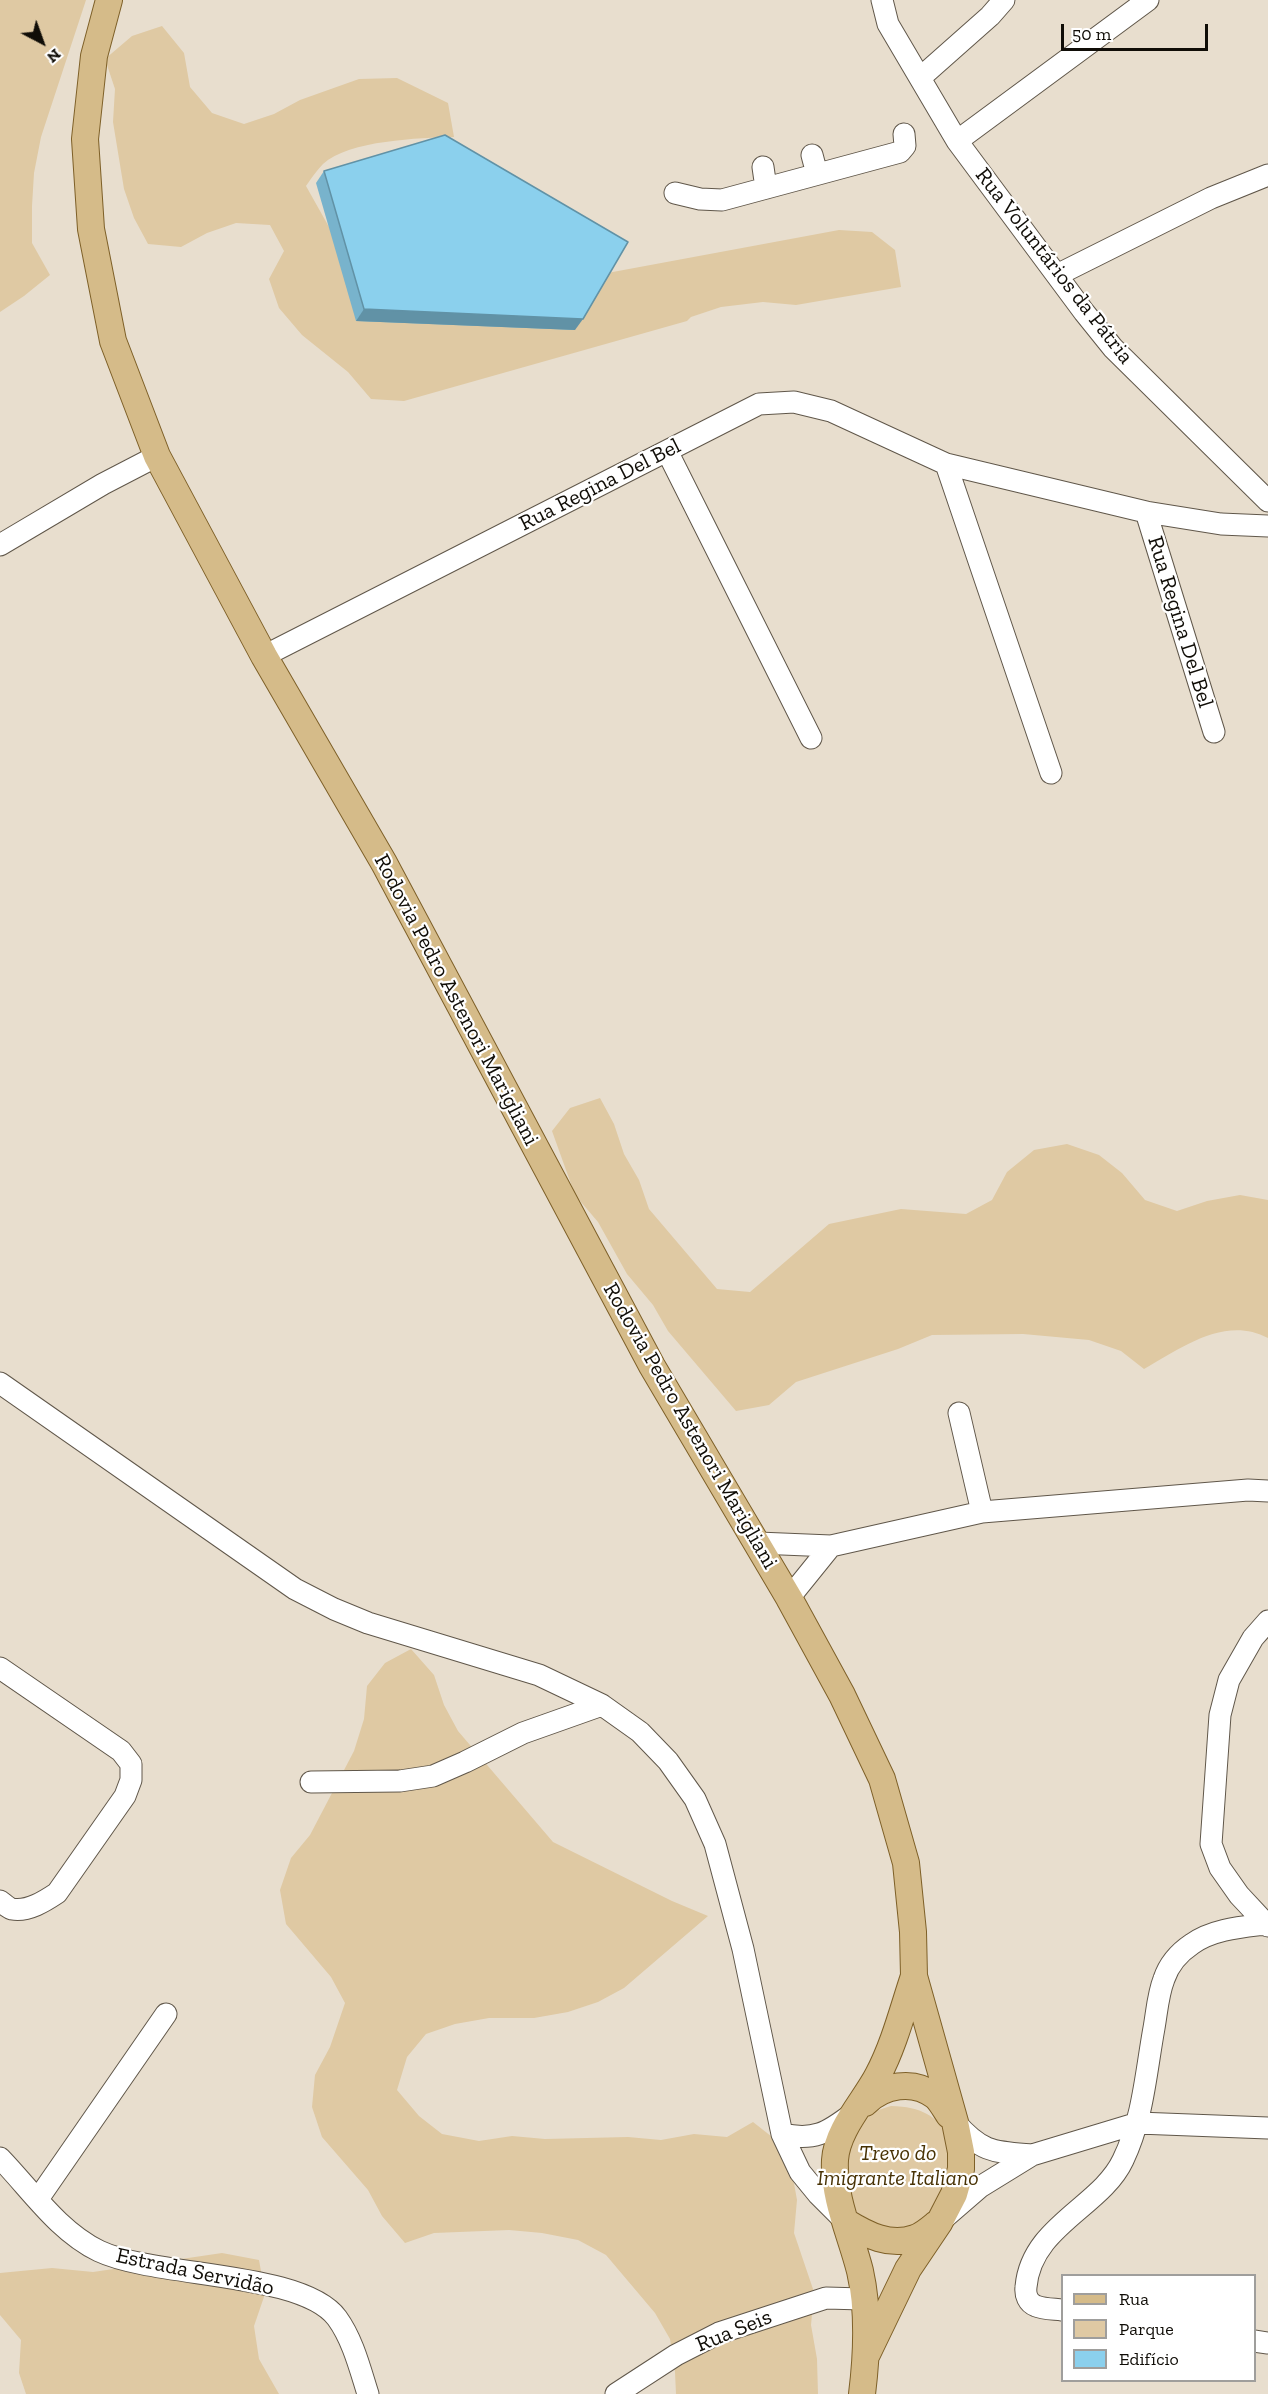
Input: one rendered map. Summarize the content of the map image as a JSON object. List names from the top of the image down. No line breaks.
{"streets":{"main road":["Rodovia Pedro Astenori Marigliani"],"street":["Rua Voluntários da Pátria","Rua Regina Del Bel","Estrada Servidão","Rua Seis"]},"crossings":[["Rua Regina Del Bel","Rodovia Pedro Astenori Marigliani"],["Rodovia Pedro Astenori Marigliani","Rua Seis"]],"parks":["Trevo do Imigrante Italiano"],"legend":["Rua","Parque","Edifício"],"scale_bar":"50 m","north":"bottom right"}
